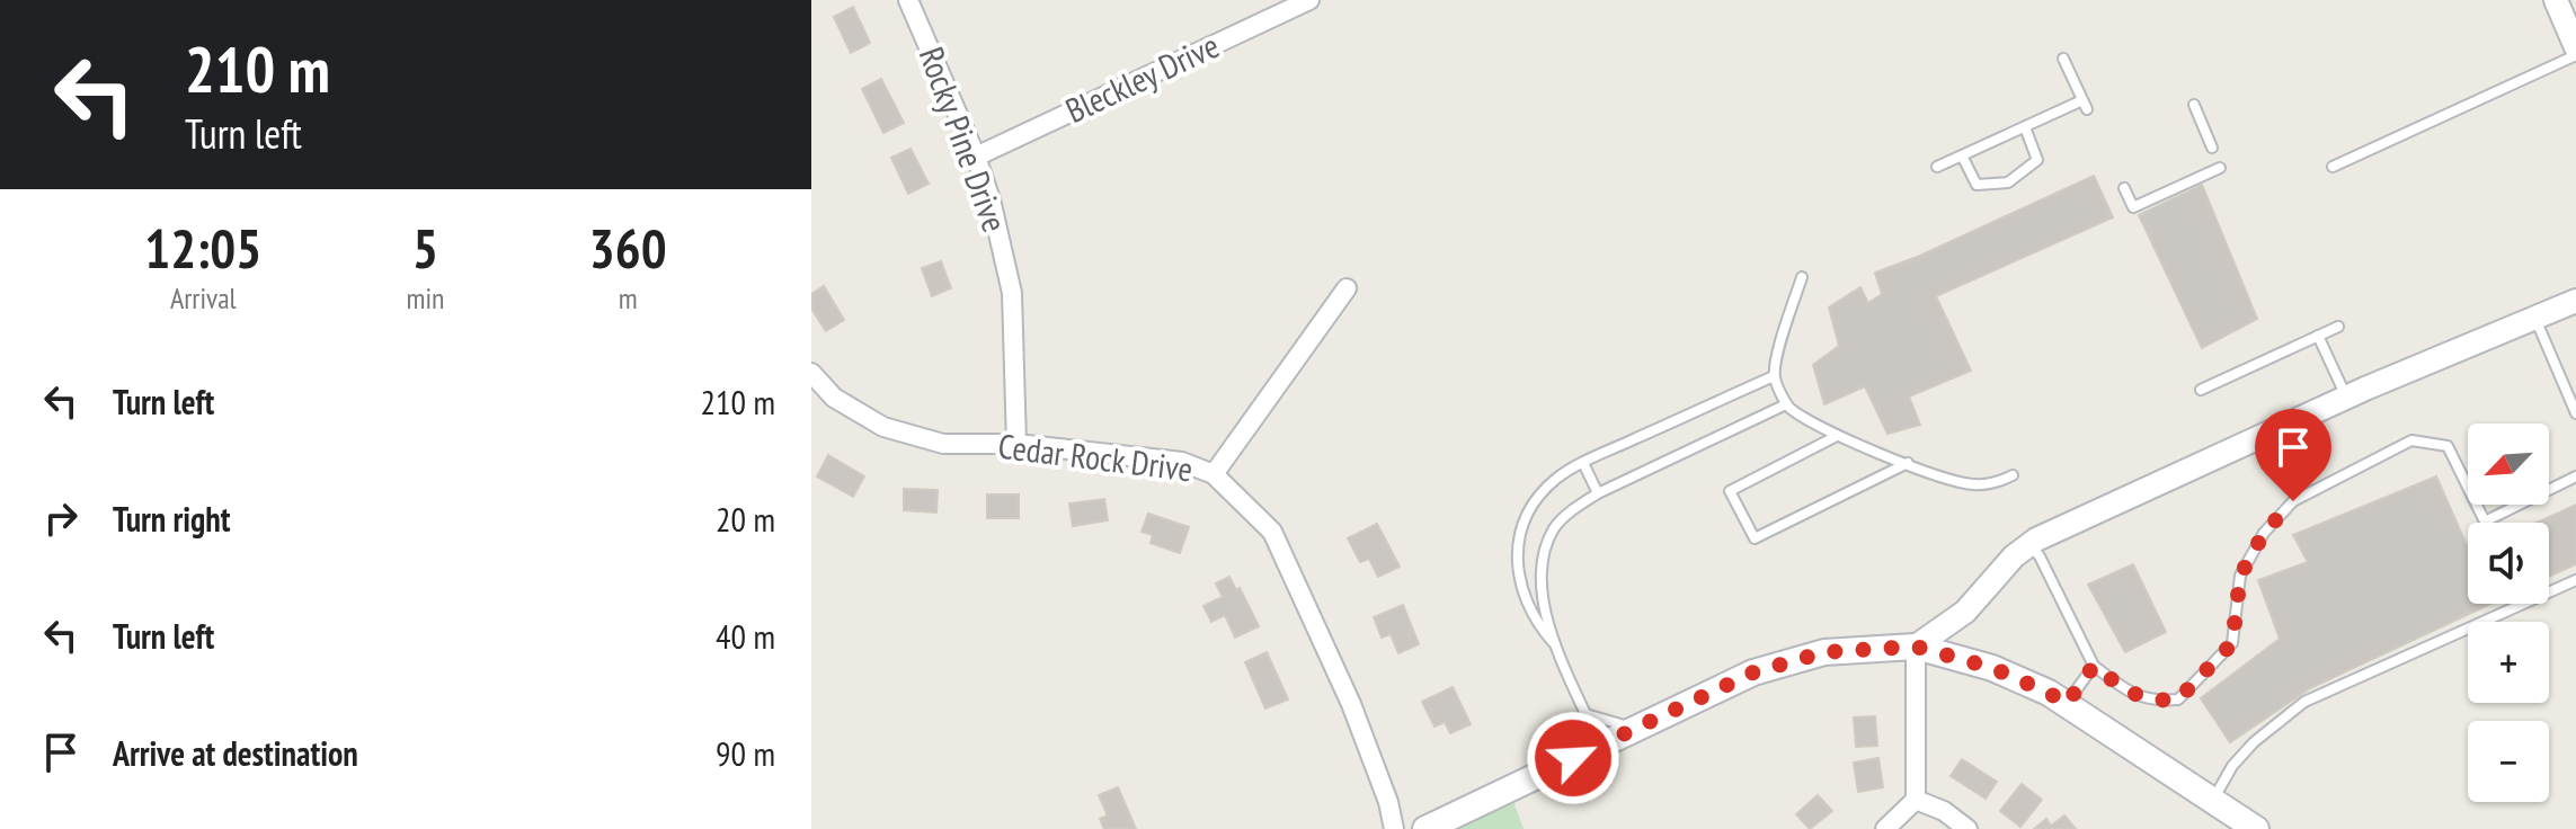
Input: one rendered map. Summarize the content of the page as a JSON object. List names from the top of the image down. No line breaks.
{"streets":{"street":["Bleckley Drive","Rocky Pine Drive","Cedar Rock Drive"]},"crossings":[["Bleckley Drive","Rocky Pine Drive"],["Rocky Pine Drive","Cedar Rock Drive"]],"north":"bottom left","page":{"turn":["210 m","Turn left"],"eta":["12:05","Arrival","5","min","360","m"],"list":[{"name":"Turn left","value":"210 m"},{"name":"Turn right","value":"20 m"},{"name":"Turn left","value":"40 m"},{"name":"Arrive at destination","value":"90 m"}],"map_buttons":["+","−"]}}
